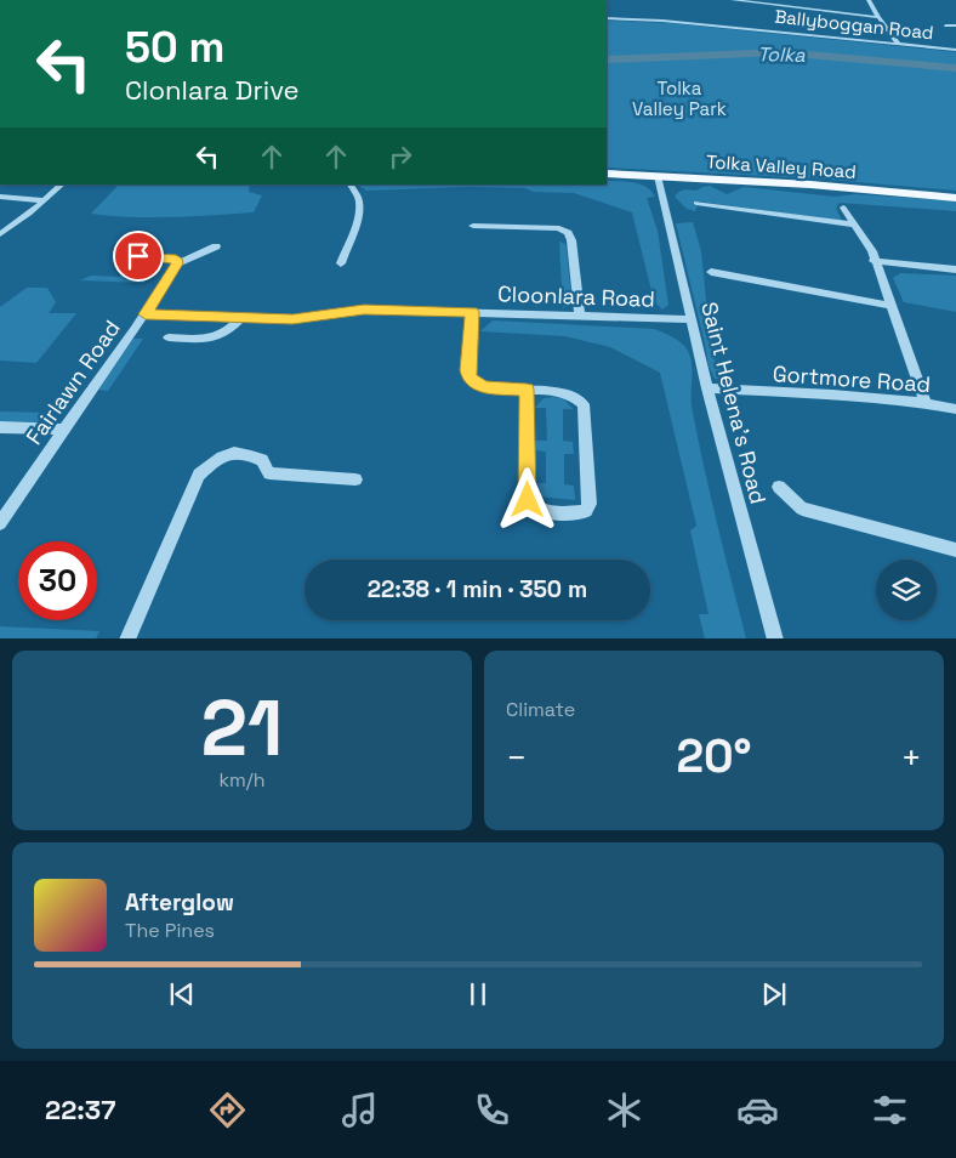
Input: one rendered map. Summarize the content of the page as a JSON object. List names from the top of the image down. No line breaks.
{"streets":{"main road":["Tolka Valley Road"],"street":["Ballyboggan Road","Cloonlara Road","Gortmore Road","Fairlawn Road","Saint Helena's Road"]},"crossings":[["Tolka Valley Road","Saint Helena's Road"],["Cloonlara Road","Fairlawn Road"],["Cloonlara Road","Saint Helena's Road"],["Gortmore Road","Saint Helena's Road"]],"water":["Tolka"],"parks":["Tolka Valley Park"],"page":{"turn":["50 m","Clonlara Drive"],"limit":"30","trip":"22:38 · 1 min · 350 m","tile":[["21","km/h"],"Climate"],"heat":["−","20°","+"],"song":["Afterglow","The Pines"],"tabs":"22:37"}}
